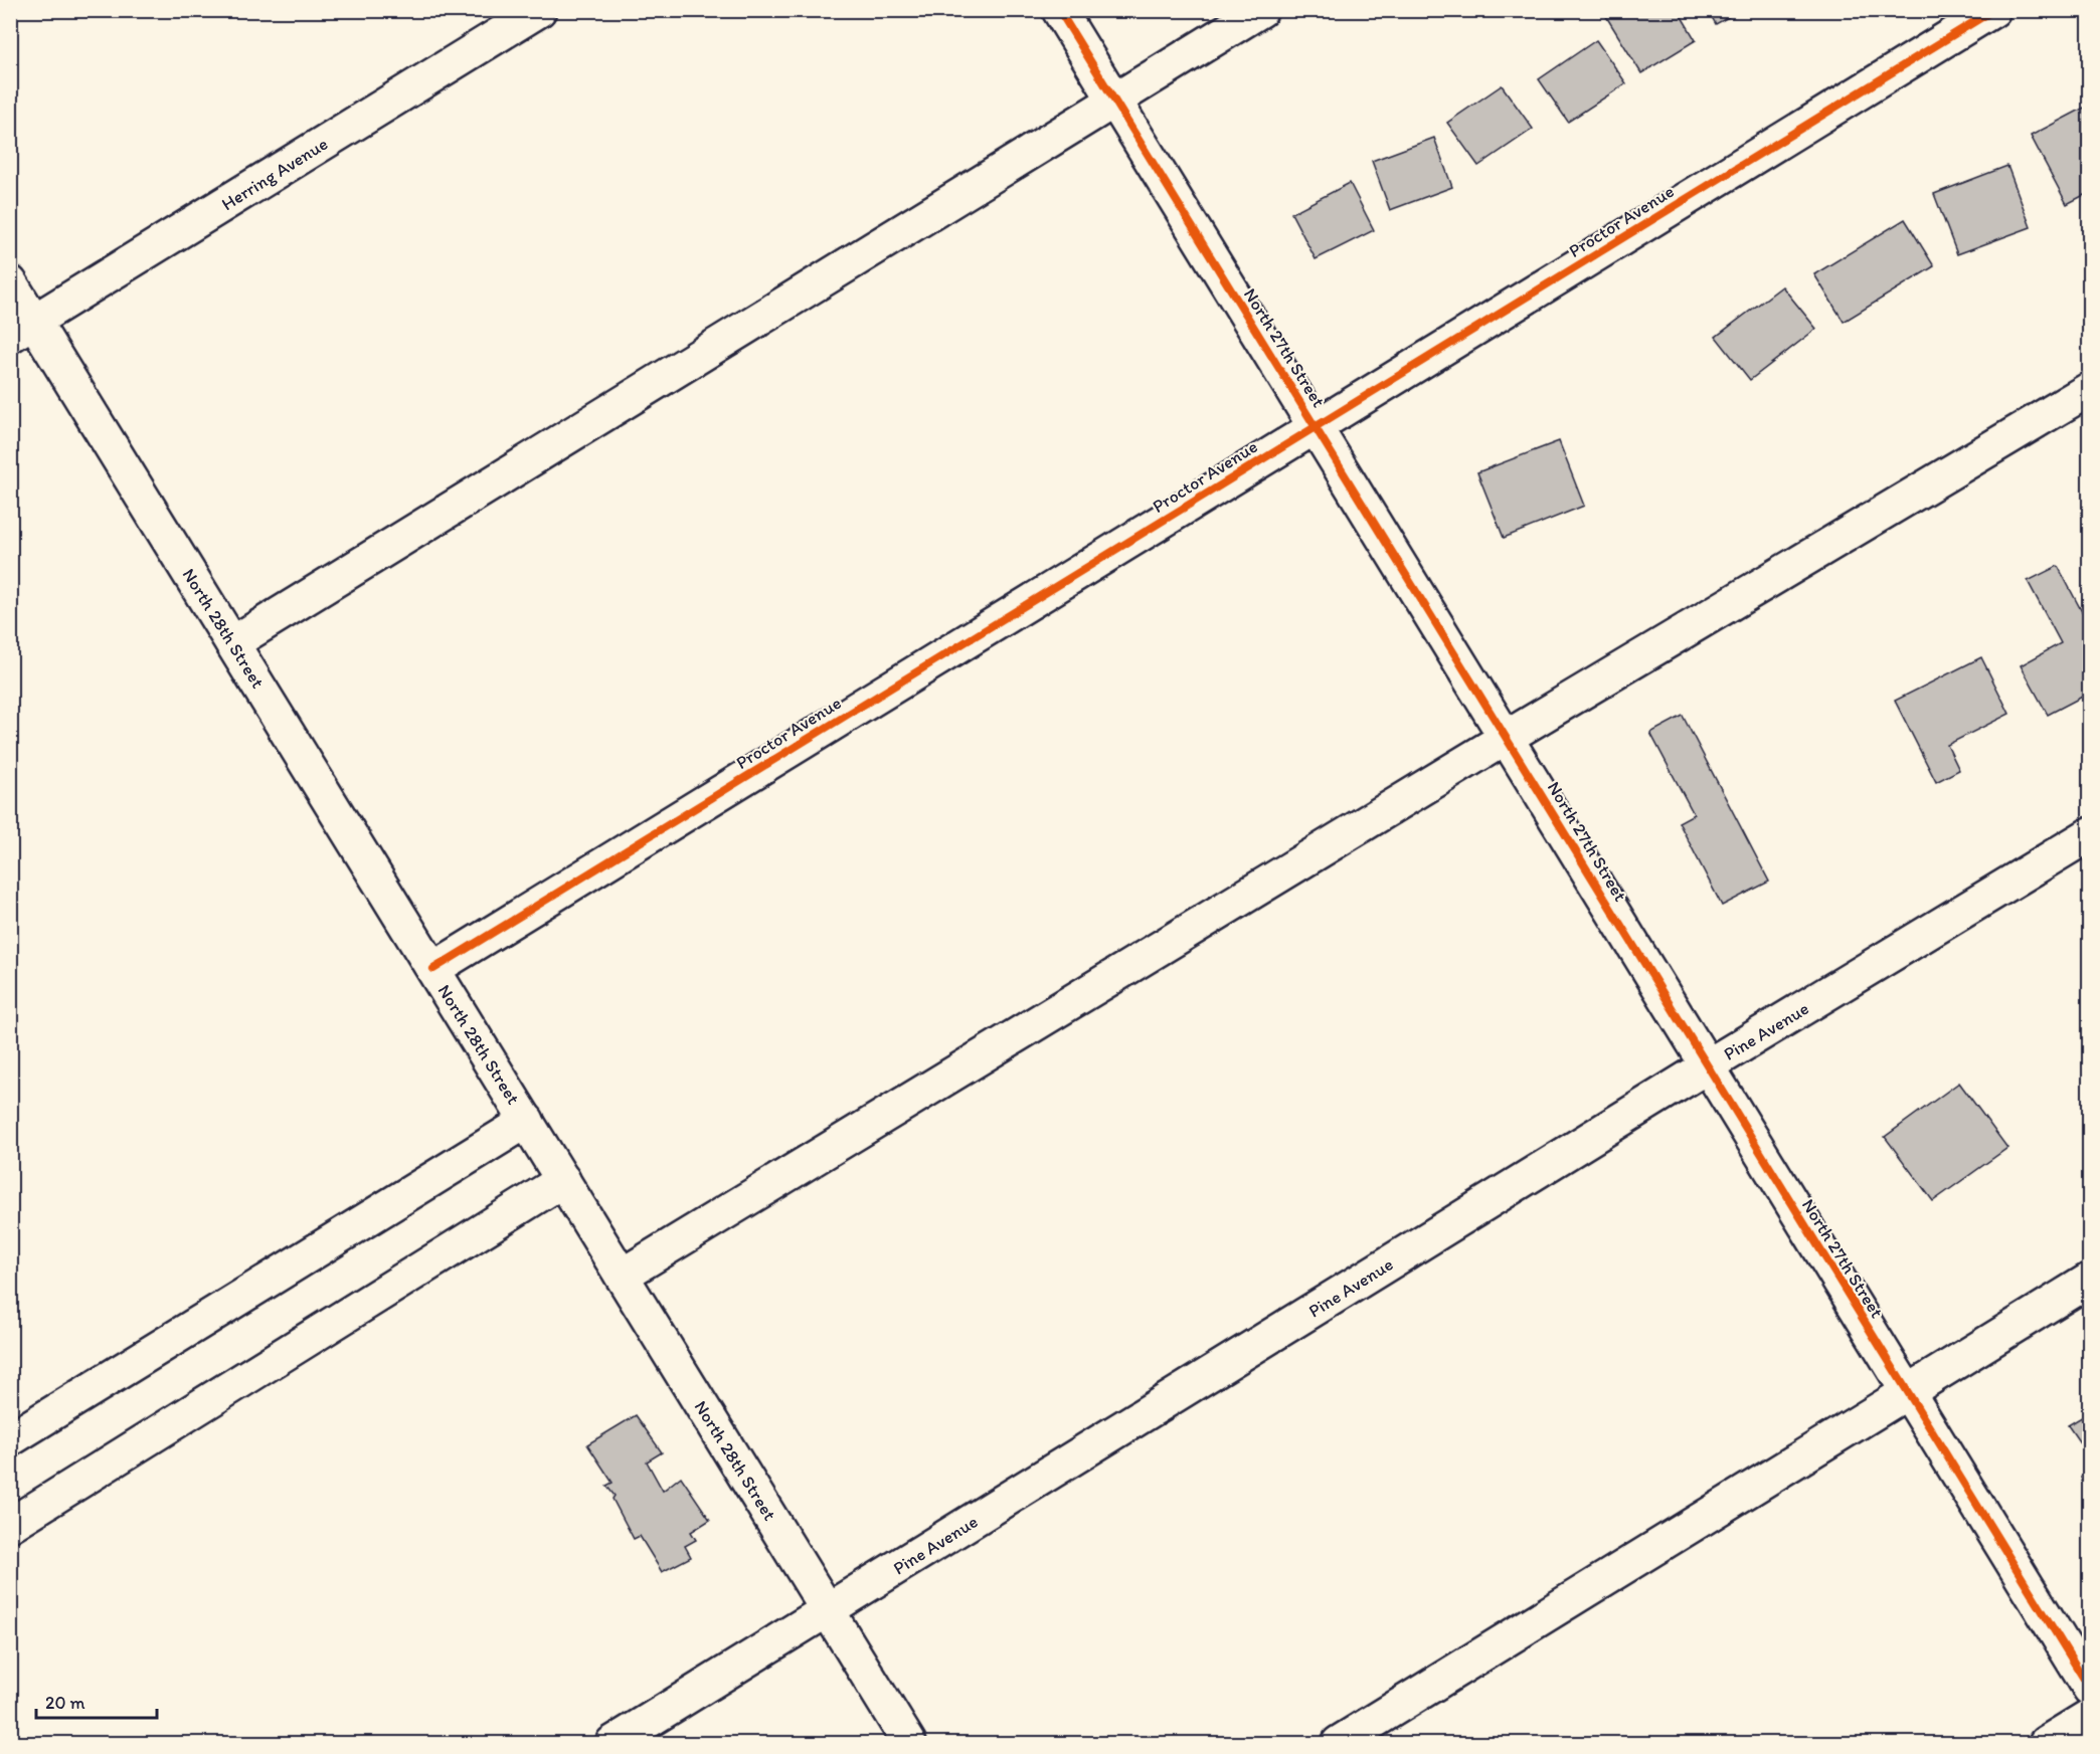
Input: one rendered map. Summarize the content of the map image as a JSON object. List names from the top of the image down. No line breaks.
{"streets":{"street":["Herring Avenue","Proctor Avenue","North 27th Street","North 28th Street","Pine Avenue"]},"crossings":[["Herring Avenue","North 28th Street"],["Proctor Avenue","North 27th Street"],["Proctor Avenue","North 28th Street"],["North 27th Street","Pine Avenue"],["North 28th Street","Pine Avenue"]],"scale_bar":"20 m"}
